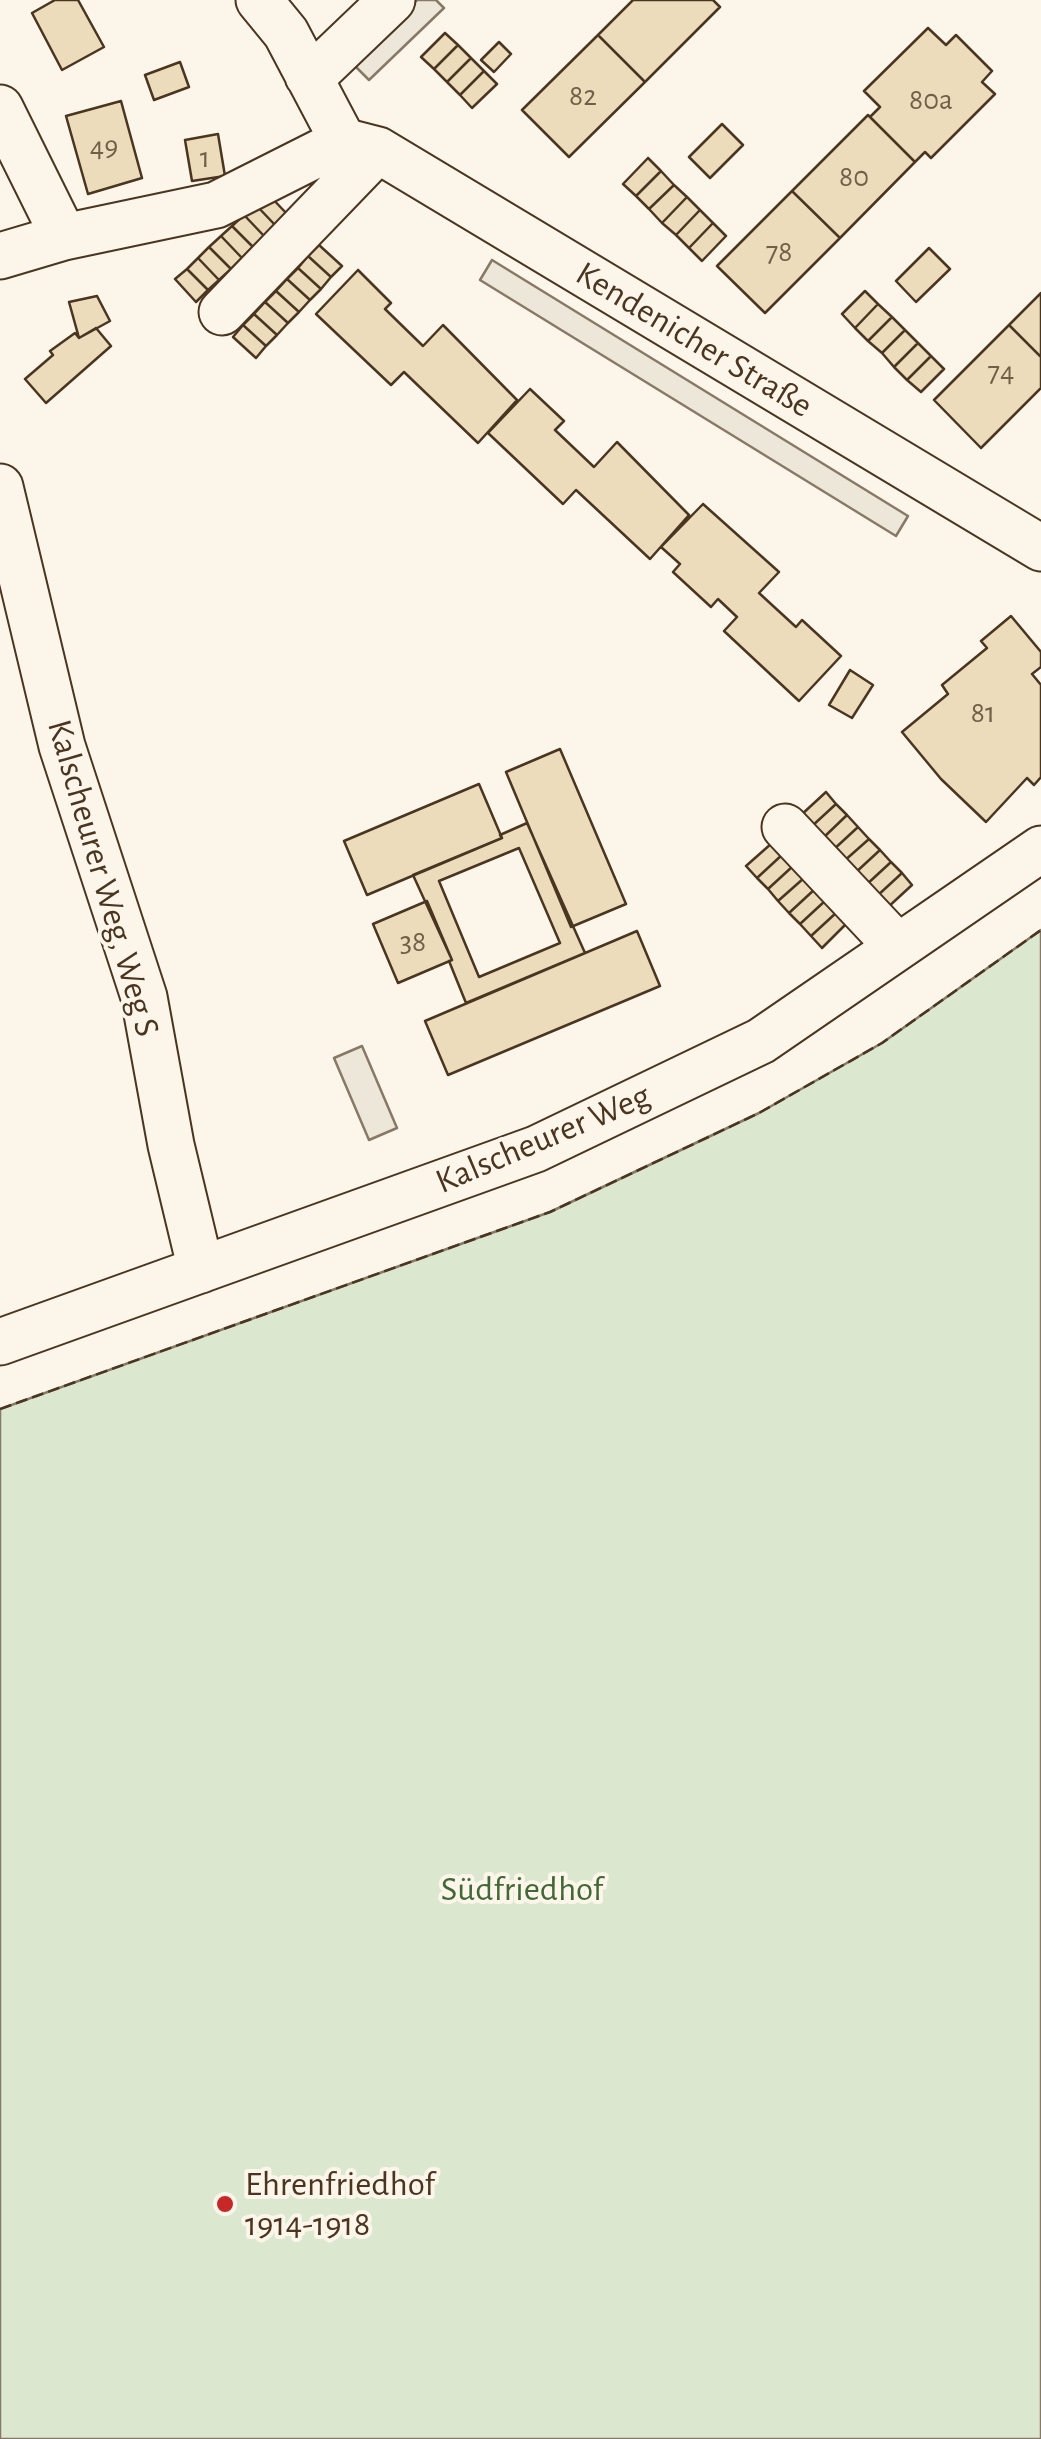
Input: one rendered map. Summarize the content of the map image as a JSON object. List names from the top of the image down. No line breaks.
{"streets":{"street":["Kendenicher Straße","Kalscheurer Weg, Weg S","Kalscheurer Weg"]},"crossings":[["Kalscheurer Weg, Weg S","Kalscheurer Weg"]],"parks":["Südfriedhof"],"places":["Ehrenfriedhof 1914-1918"],"house_numbers":["82","80a","49","1","80","78","74","81","38"]}
